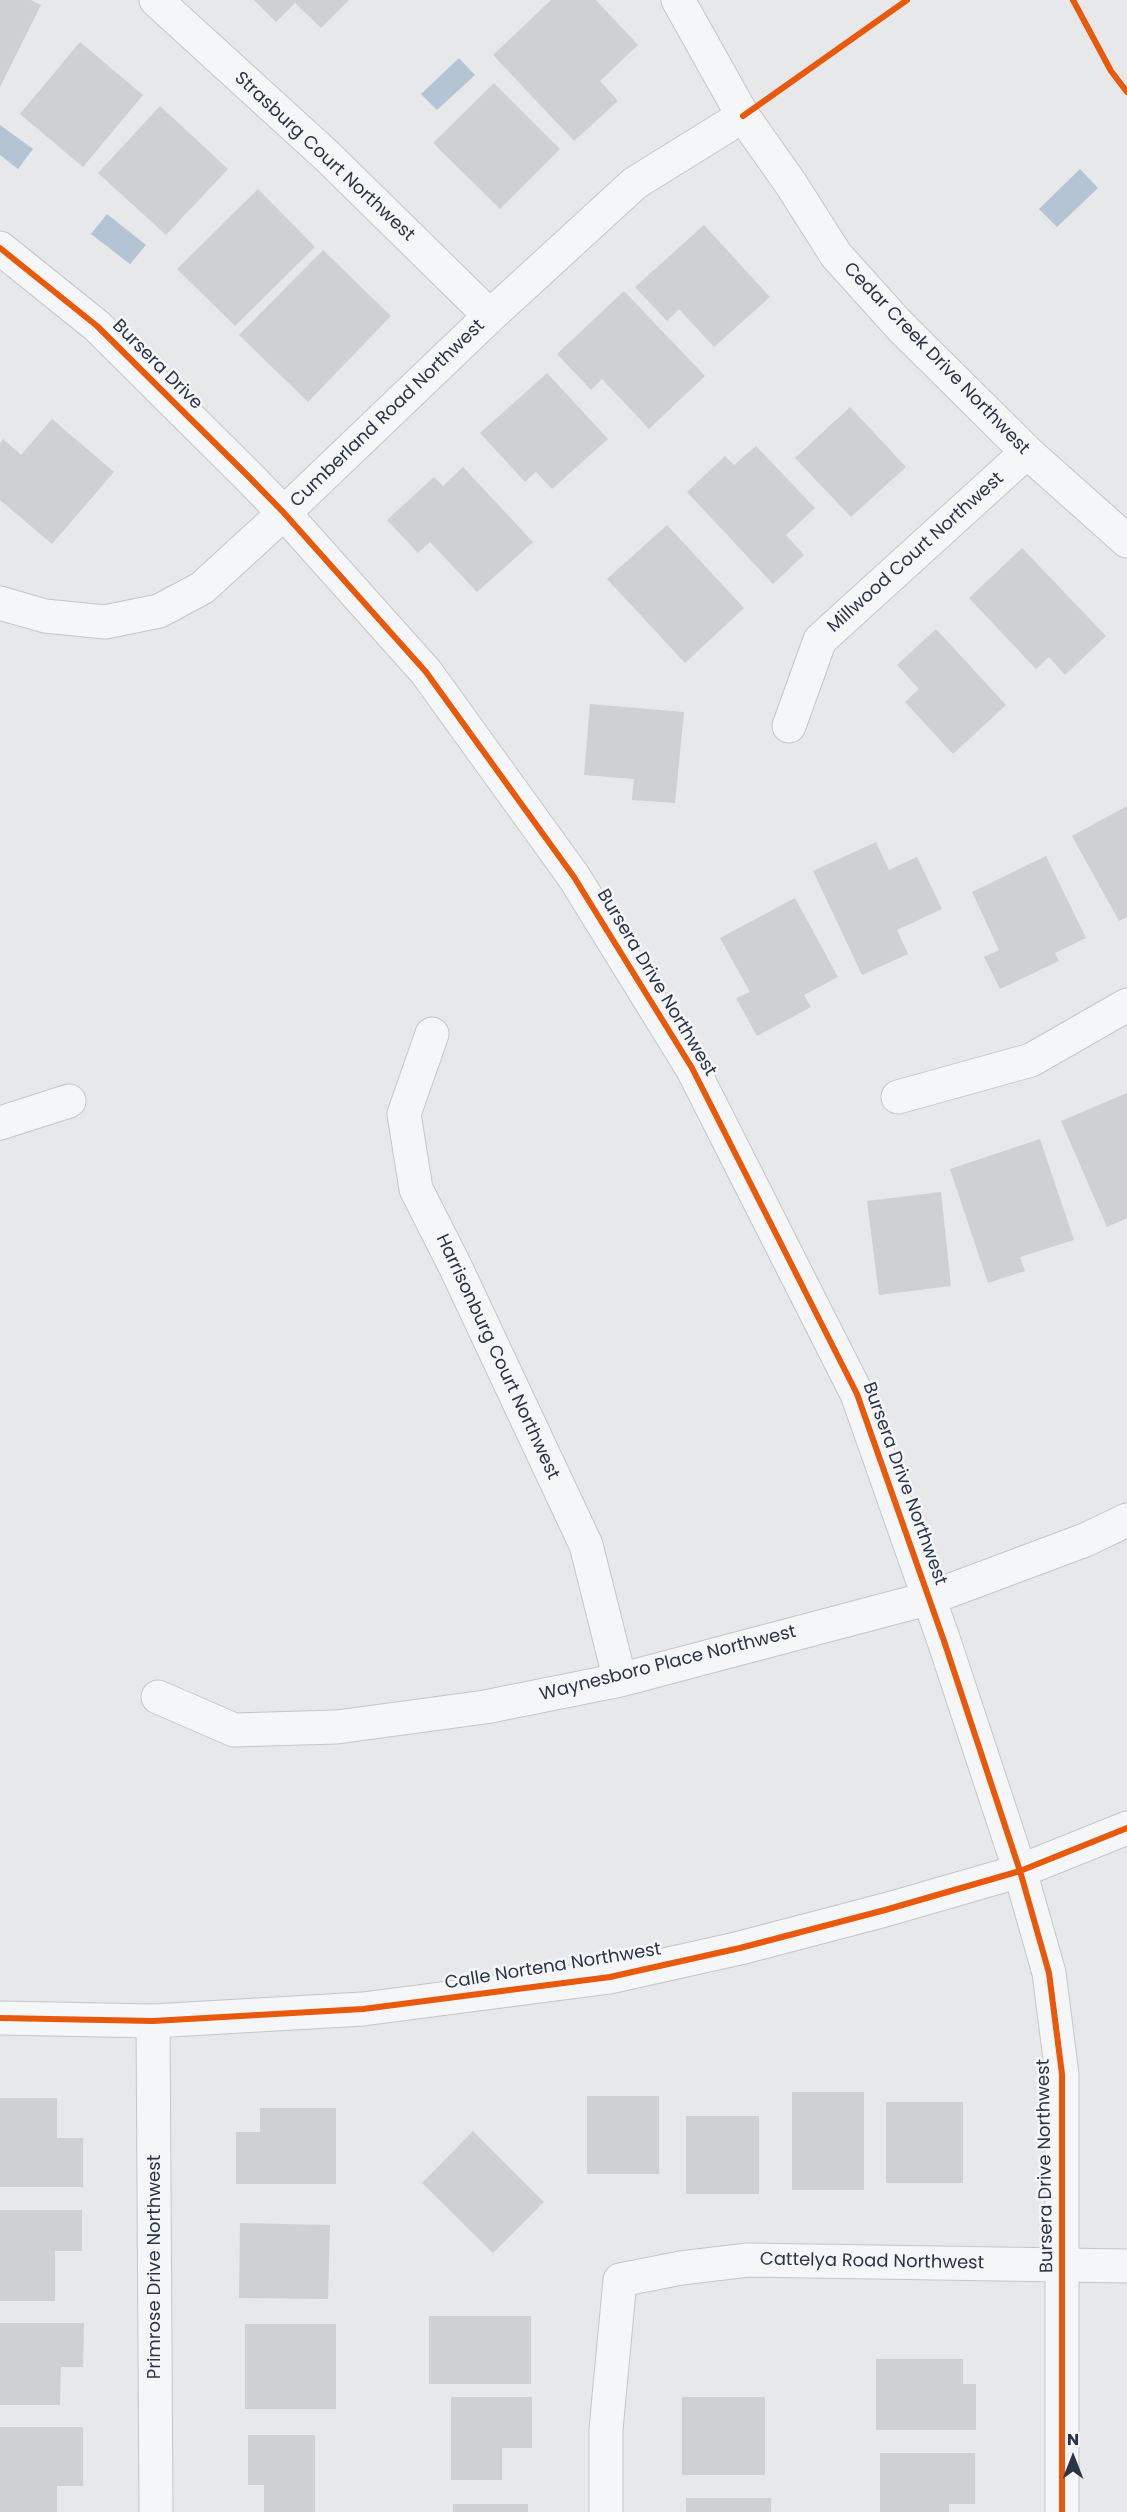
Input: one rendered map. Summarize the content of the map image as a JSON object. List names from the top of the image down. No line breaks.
{"streets":{"street":["Strasburg Court Northwest","Cedar Creek Drive Northwest","Bursera Drive","Cumberland Road Northwest","Millwood Court Northwest","Bursera Drive Northwest","Harrisonburg Court Northwest","Waynesboro Place Northwest","Calle Nortena Northwest","Cattelya Road Northwest","Primrose Drive Northwest"]},"crossings":[["Strasburg Court Northwest","Cumberland Road Northwest"],["Cedar Creek Drive Northwest","Cumberland Road Northwest"],["Cedar Creek Drive Northwest","Millwood Court Northwest"],["Bursera Drive","Cumberland Road Northwest"],["Bursera Drive","Bursera Drive Northwest"],["Cumberland Road Northwest","Bursera Drive Northwest"],["Bursera Drive Northwest","Waynesboro Place Northwest"],["Bursera Drive Northwest","Calle Nortena Northwest"],["Bursera Drive Northwest","Cattelya Road Northwest"],["Harrisonburg Court Northwest","Waynesboro Place Northwest"],["Calle Nortena Northwest","Primrose Drive Northwest"]],"north":"top"}
